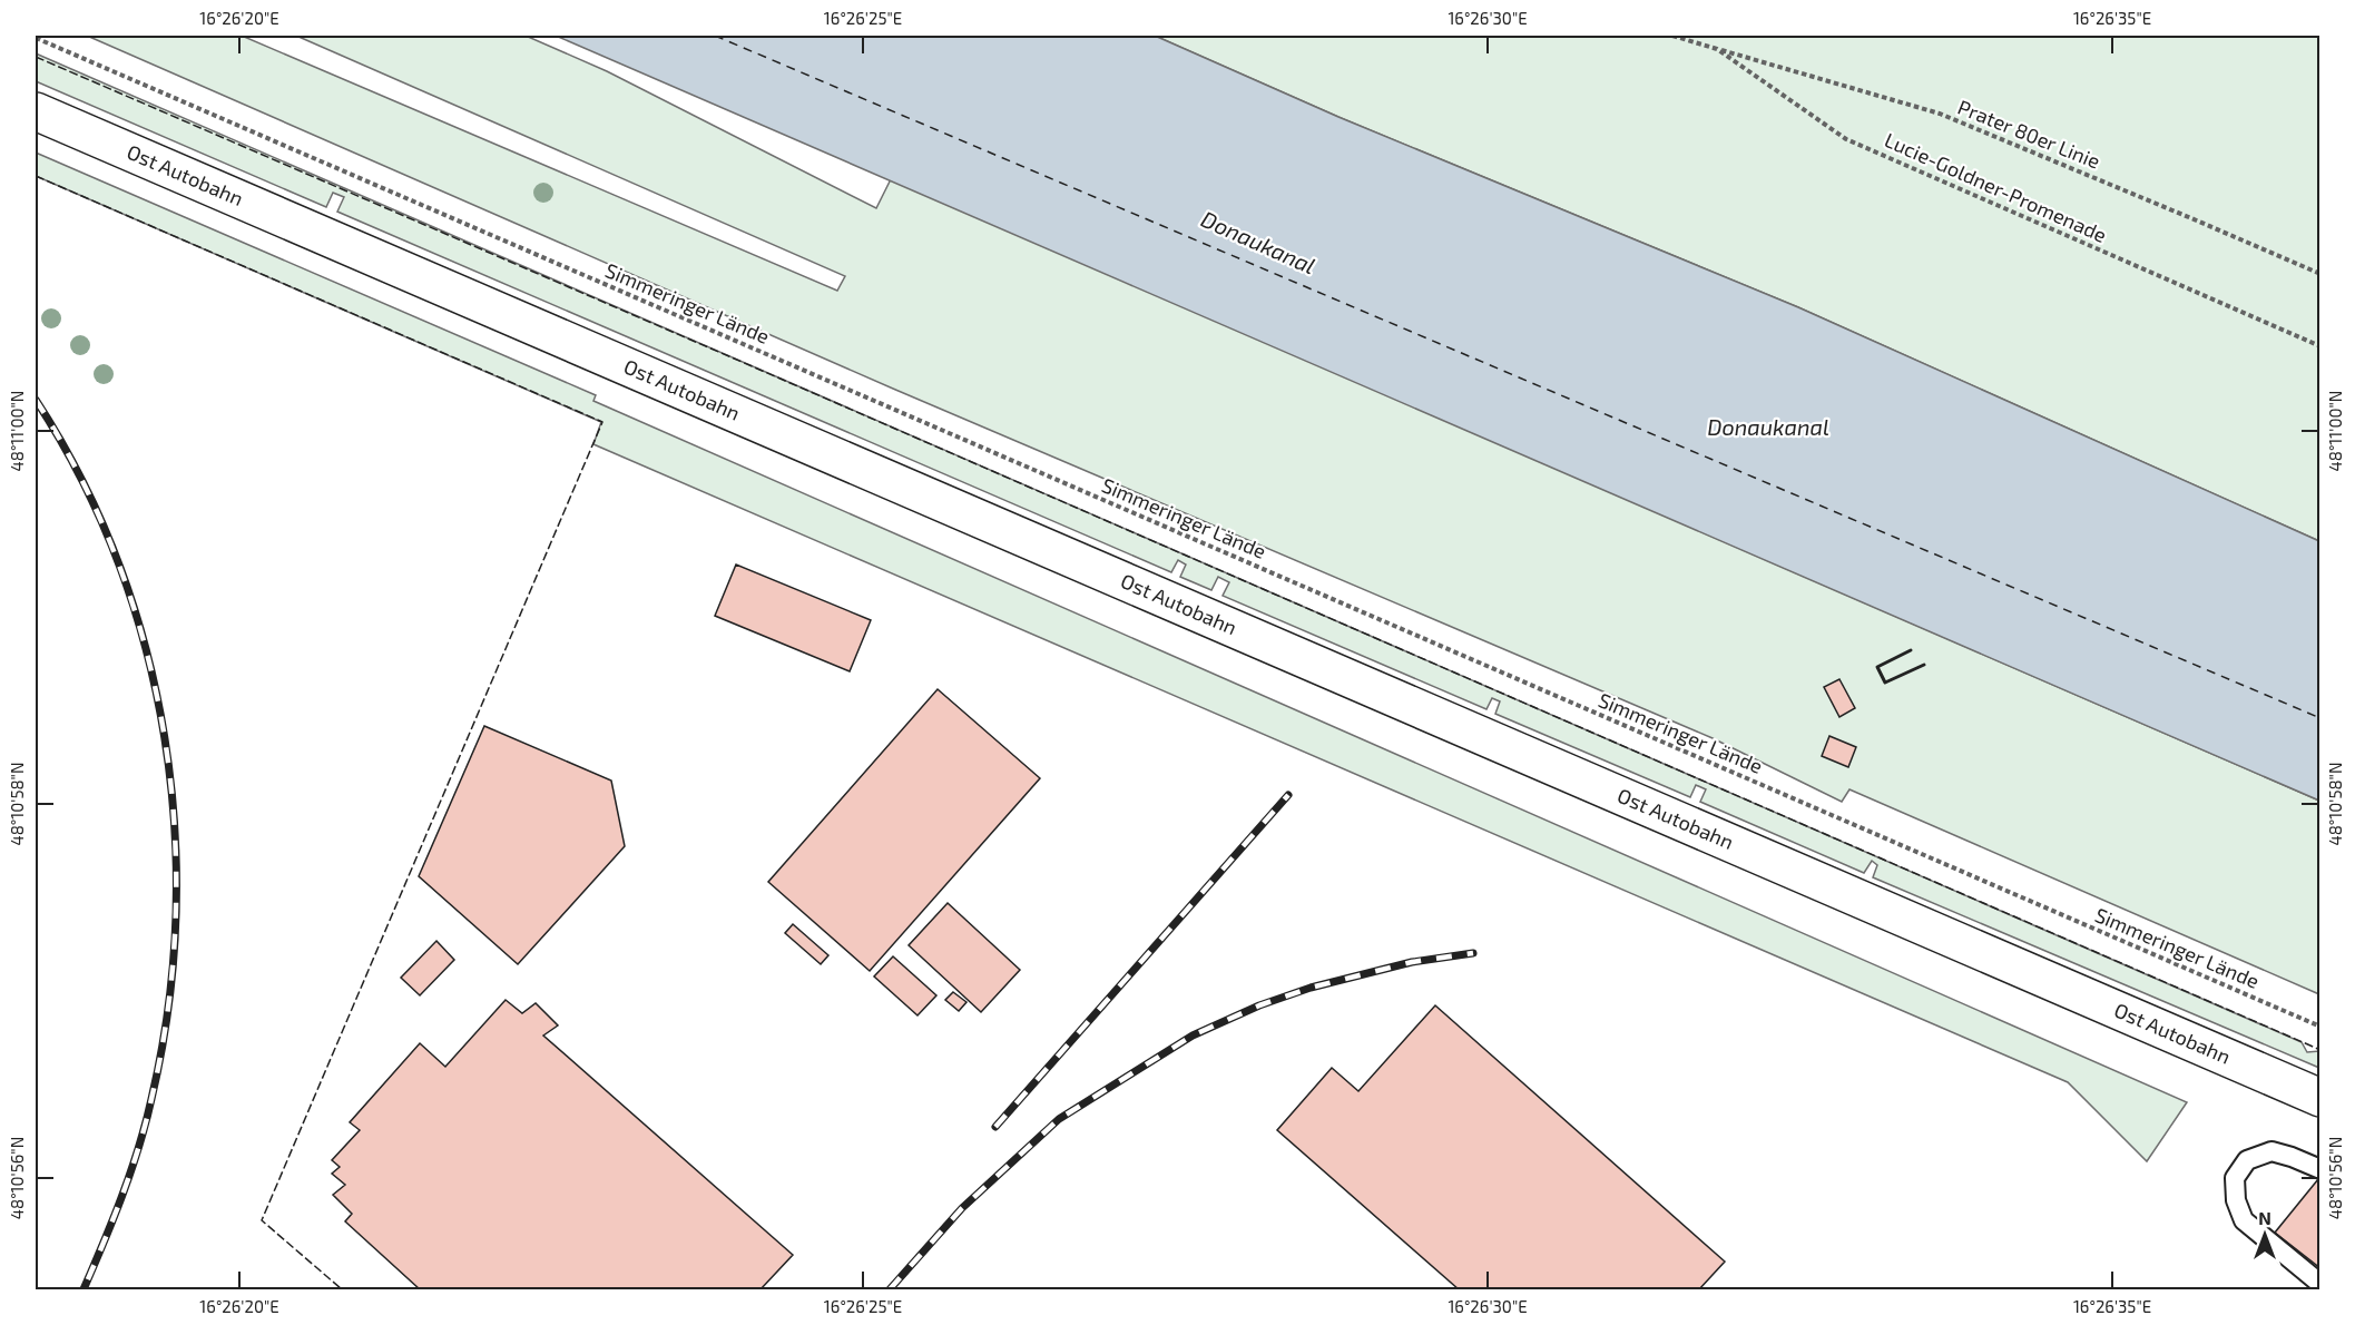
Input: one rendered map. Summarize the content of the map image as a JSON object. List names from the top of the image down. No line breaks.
{"streets":{"highway":["Ost Autobahn"],"path":["Prater 80er Linie","Lucie-Goldner-Promenade","Simmeringer Lände"]},"crossings":[["Prater 80er Linie","Lucie-Goldner-Promenade"]],"water":["Donaukanal"],"north":"top","coordinates":["16°26'20\"E","16°26'25\"E","16°26'30\"E","16°26'35\"E","48°11'00\"N","48°10'58\"N","48°10'56\"N"]}
